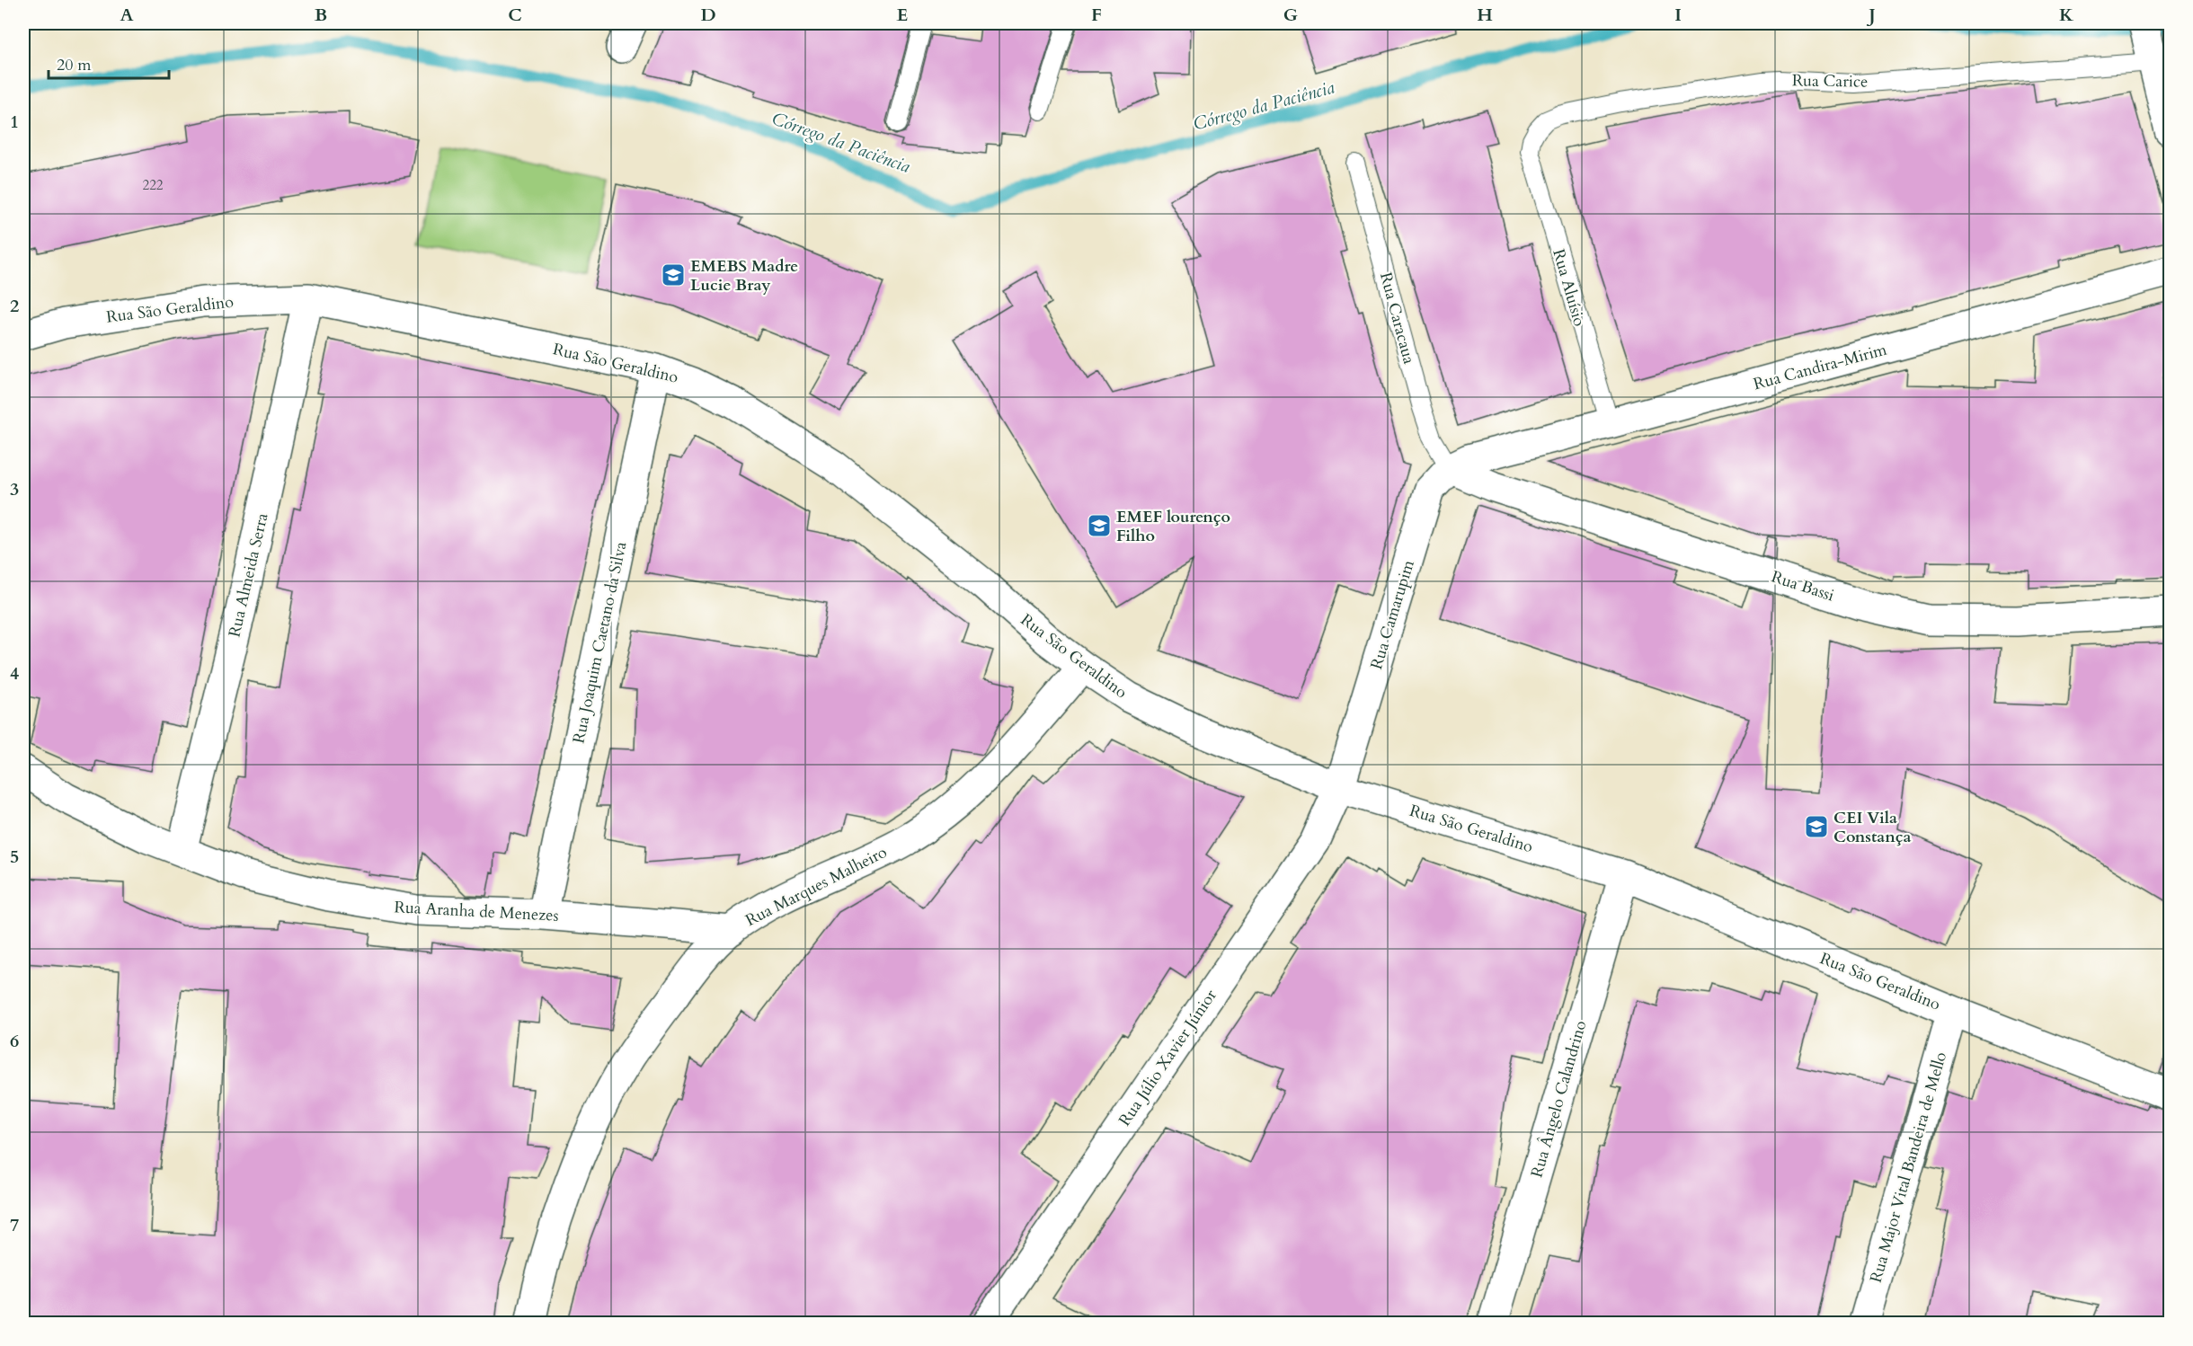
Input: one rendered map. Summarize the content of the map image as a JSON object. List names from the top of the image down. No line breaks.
{"streets":{"street":["Rua São Geraldino","Rua Candira-Mirim","Rua Almeida Serra","Rua Bassi","Rua Camarupim","Rua Joaquim Caetano da Silva","Rua Marques Malheiro","Rua Aranha de Menezes","Rua Júlio Xavier Júnior","Rua Ângelo Calandrino","Rua Major Vital Bandeira de Mello"],"lane":["Rua Carice","Rua Aluísio","Rua Caracaua"]},"crossings":[["Rua Carice","Rua Aluísio"],["Rua Aluísio","Rua Candira-Mirim"],["Rua São Geraldino","Rua Almeida Serra"],["Rua São Geraldino","Rua Camarupim"],["Rua São Geraldino","Rua Joaquim Caetano da Silva"],["Rua São Geraldino","Rua Marques Malheiro"],["Rua São Geraldino","Rua Júlio Xavier Júnior"],["Rua São Geraldino","Rua Ângelo Calandrino"],["Rua São Geraldino","Rua Major Vital Bandeira de Mello"],["Rua Caracaua","Rua Candira-Mirim"],["Rua Caracaua","Rua Bassi"],["Rua Caracaua","Rua Camarupim"],["Rua Candira-Mirim","Rua Bassi"],["Rua Candira-Mirim","Rua Camarupim"],["Rua Almeida Serra","Rua Aranha de Menezes"],["Rua Bassi","Rua Camarupim"],["Rua Camarupim","Rua Júlio Xavier Júnior"],["Rua Joaquim Caetano da Silva","Rua Aranha de Menezes"],["Rua Marques Malheiro","Rua Aranha de Menezes"]],"water":["Córrego da Paciência"],"places":{"school or university":["EMEBS Madre Lucie Bray","EMEF lourenço Filho","CEI Vila Constança"]},"house_numbers":["222"],"scale_bar":"20 m","grid":{"columns":["A","B","C","D","E","F","G","H","I","J","K"],"rows":["1","2","3","4","5","6","7"]}}
